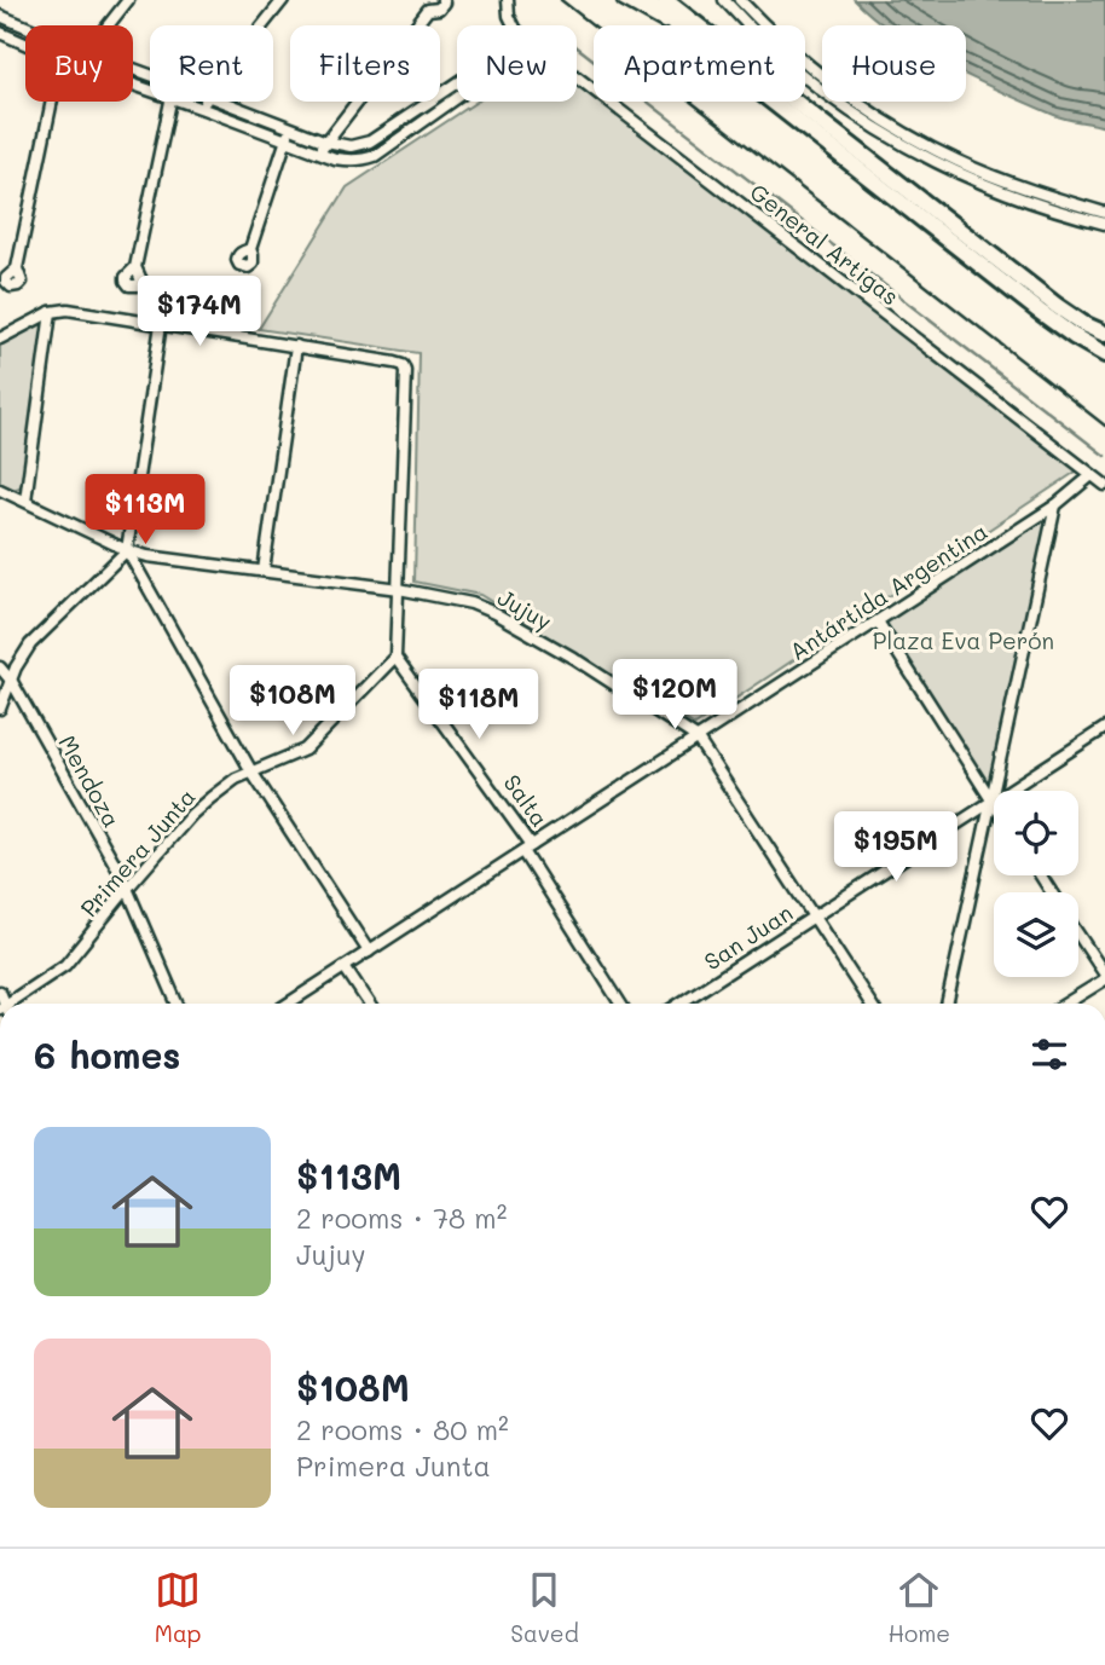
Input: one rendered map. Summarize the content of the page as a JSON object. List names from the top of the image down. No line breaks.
{"streets":{"street":["General Artigas","Antártida Argentina","Jujuy","Mendoza","Salta","Primera Junta","San Juan"]},"crossings":[["General Artigas","Antártida Argentina"],["Antártida Argentina","Jujuy"],["Antártida Argentina","Salta"],["Jujuy","San Juan"],["Mendoza","Primera Junta"],["Salta","Primera Junta"]],"parks":["Plaza Eva Perón"],"page":{"chip":["Buy","Rent","Filters","New","Apartment","House"],"price":["$174M","$113M","$120M","$108M","$118M","$195M"],"heading":"6 homes","list":[{"name":"$113M","note":"2 rooms · 78 m² · Jujuy"},{"name":"$108M","note":"2 rooms · 80 m² · Primera Junta"}],"tabs":["Map","Saved","Home"]}}
